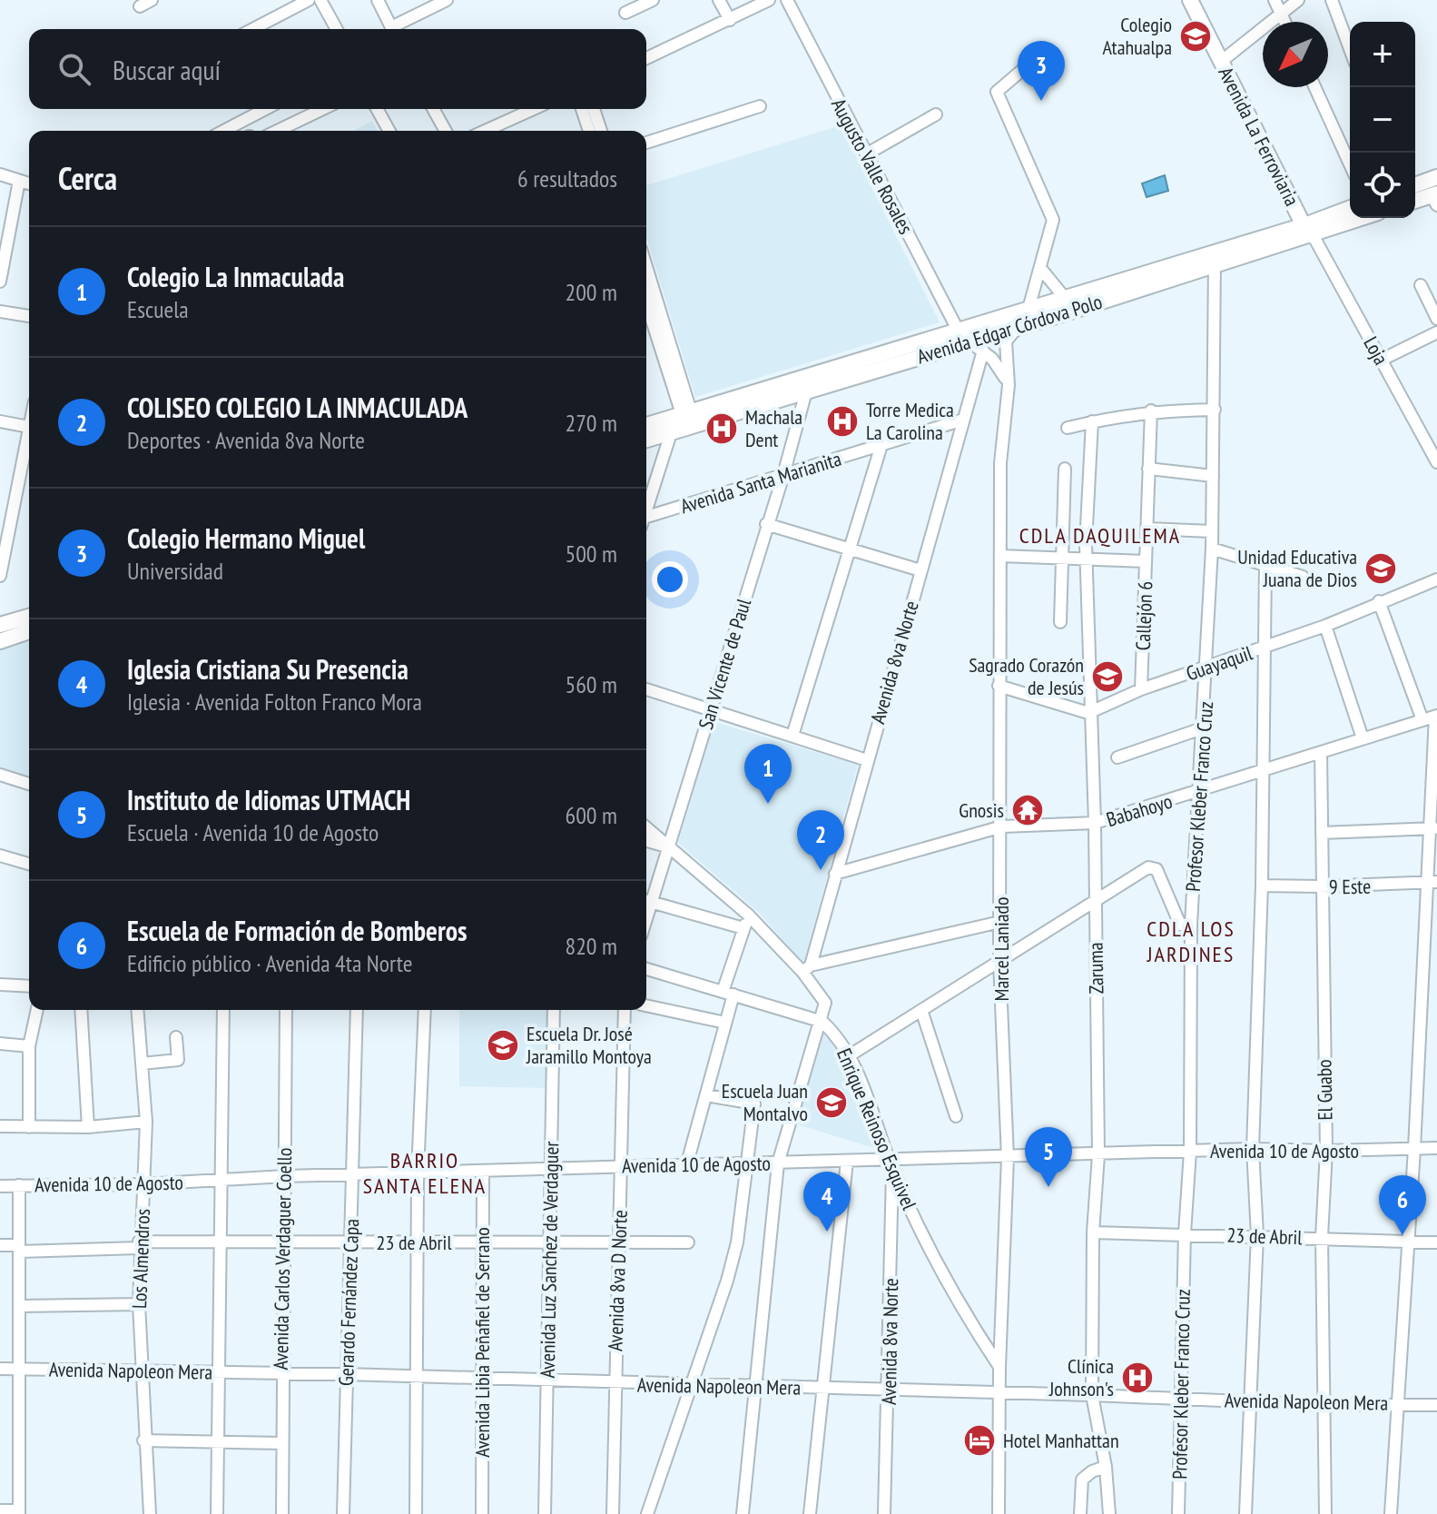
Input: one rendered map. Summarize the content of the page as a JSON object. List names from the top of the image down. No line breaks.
{"streets":{"main road":["Avenida La Ferroviaria","Avenida Edgar Córdova Polo"],"street":["Augusto Valle Rosales","Loja","Avenida Santa Marianita","Callejón 6","Avenida 8va Norte","Guayaquil","San Vicente de Paul","Profesor Kleber Franco Cruz","Babahoyo","9 Este","Marcel Laniado","Zaruma","El Guabo","Enrique Reinoso Esquivel","Avenida 10 de Agosto","23 de Abril","Los Almendros","Avenida Carlos Verdaguer Coello","Avenida Luz Sanchez de Verdaguer","Avenida 8va D Norte","Gerardo Fernández Capa","Avenida Libia Peñafiel de Serrano","Avenida Napoleon Mera"]},"crossings":[["Avenida La Ferroviaria","Avenida Edgar Córdova Polo"],["Avenida La Ferroviaria","Loja"],["Augusto Valle Rosales","Avenida Edgar Córdova Polo"],["Avenida Edgar Córdova Polo","Loja"],["Avenida Edgar Córdova Polo","San Vicente de Paul"],["Avenida Edgar Córdova Polo","Profesor Kleber Franco Cruz"],["Avenida Edgar Córdova Polo","Marcel Laniado"],["Avenida Santa Marianita","Avenida 8va Norte"],["Avenida Santa Marianita","San Vicente de Paul"],["Callejón 6","Guayaquil"],["Avenida 8va Norte","Babahoyo"],["Avenida 8va Norte","Enrique Reinoso Esquivel"],["Avenida 8va Norte","Avenida 10 de Agosto"],["Avenida 8va Norte","Avenida Napoleon Mera"],["Guayaquil","Profesor Kleber Franco Cruz"],["Guayaquil","Zaruma"],["Profesor Kleber Franco Cruz","Babahoyo"],["Profesor Kleber Franco Cruz","Avenida 10 de Agosto"],["Profesor Kleber Franco Cruz","23 de Abril"],["Profesor Kleber Franco Cruz","Avenida Napoleon Mera"],["Babahoyo","Marcel Laniado"],["Babahoyo","Zaruma"],["Babahoyo","El Guabo"],["9 Este","El Guabo"],["Marcel Laniado","Enrique Reinoso Esquivel"],["Marcel Laniado","Avenida 10 de Agosto"],["Marcel Laniado","Avenida Napoleon Mera"],["Zaruma","Avenida 10 de Agosto"],["Zaruma","23 de Abril"],["Zaruma","Avenida Napoleon Mera"],["El Guabo","Avenida 10 de Agosto"],["El Guabo","23 de Abril"],["El Guabo","Avenida Napoleon Mera"],["Enrique Reinoso Esquivel","Avenida 10 de Agosto"],["Avenida 10 de Agosto","Los Almendros"],["Avenida 10 de Agosto","Avenida Carlos Verdaguer Coello"],["Avenida 10 de Agosto","Avenida Luz Sanchez de Verdaguer"],["Avenida 10 de Agosto","Avenida 8va D Norte"],["Avenida 10 de Agosto","Gerardo Fernández Capa"],["Avenida 10 de Agosto","Avenida Libia Peñafiel de Serrano"],["23 de Abril","Los Almendros"],["23 de Abril","Avenida Carlos Verdaguer Coello"],["23 de Abril","Avenida Luz Sanchez de Verdaguer"],["23 de Abril","Avenida 8va D Norte"],["23 de Abril","Gerardo Fernández Capa"],["23 de Abril","Avenida Libia Peñafiel de Serrano"],["Los Almendros","Avenida Napoleon Mera"],["Avenida Carlos Verdaguer Coello","Avenida Napoleon Mera"],["Avenida Luz Sanchez de Verdaguer","Avenida Napoleon Mera"],["Avenida 8va D Norte","Avenida Napoleon Mera"],["Gerardo Fernández Capa","Avenida Napoleon Mera"],["Avenida Libia Peñafiel de Serrano","Avenida Napoleon Mera"]],"districts":["CDLA DAQUILEMA","CDLA LOS JARDINES","BARRIO SANTA ELENA"],"places":{"school or university":["Colegio Atahualpa","Unidad Educativa Juana de Dios","Sagrado Corazón de Jesús","Escuela Dr. José Jaramillo Montoya","Escuela Juan Montalvo"],"hospital":["Torre Medica La Carolina","Machala Dent","Clínica Johnson's"],"temple":["Gnosis"],"hotel":["Hotel Manhattan"]},"north":"bottom left","page":{"map_buttons":["+","−"],"search":"Buscar aquí","pins":["3","1","2","5","4","6"],"heading":["Cerca","6 resultados"],"list":[{"mark":"1","name":"Colegio La Inmaculada","note":"Escuela","value":"200 m"},{"mark":"2","name":"COLISEO COLEGIO LA INMACULADA","note":"Deportes · Avenida 8va Norte","value":"270 m"},{"mark":"3","name":"Colegio Hermano Miguel","note":"Universidad","value":"500 m"},{"mark":"4","name":"Iglesia Cristiana Su Presencia","note":"Iglesia · Avenida Folton Franco Mora","value":"560 m"},{"mark":"5","name":"Instituto de Idiomas UTMACH","note":"Escuela · Avenida 10 de Agosto","value":"600 m"},{"mark":"6","name":"Escuela de Formación de Bomberos","note":"Edificio público · Avenida 4ta Norte","value":"820 m"}]}}
